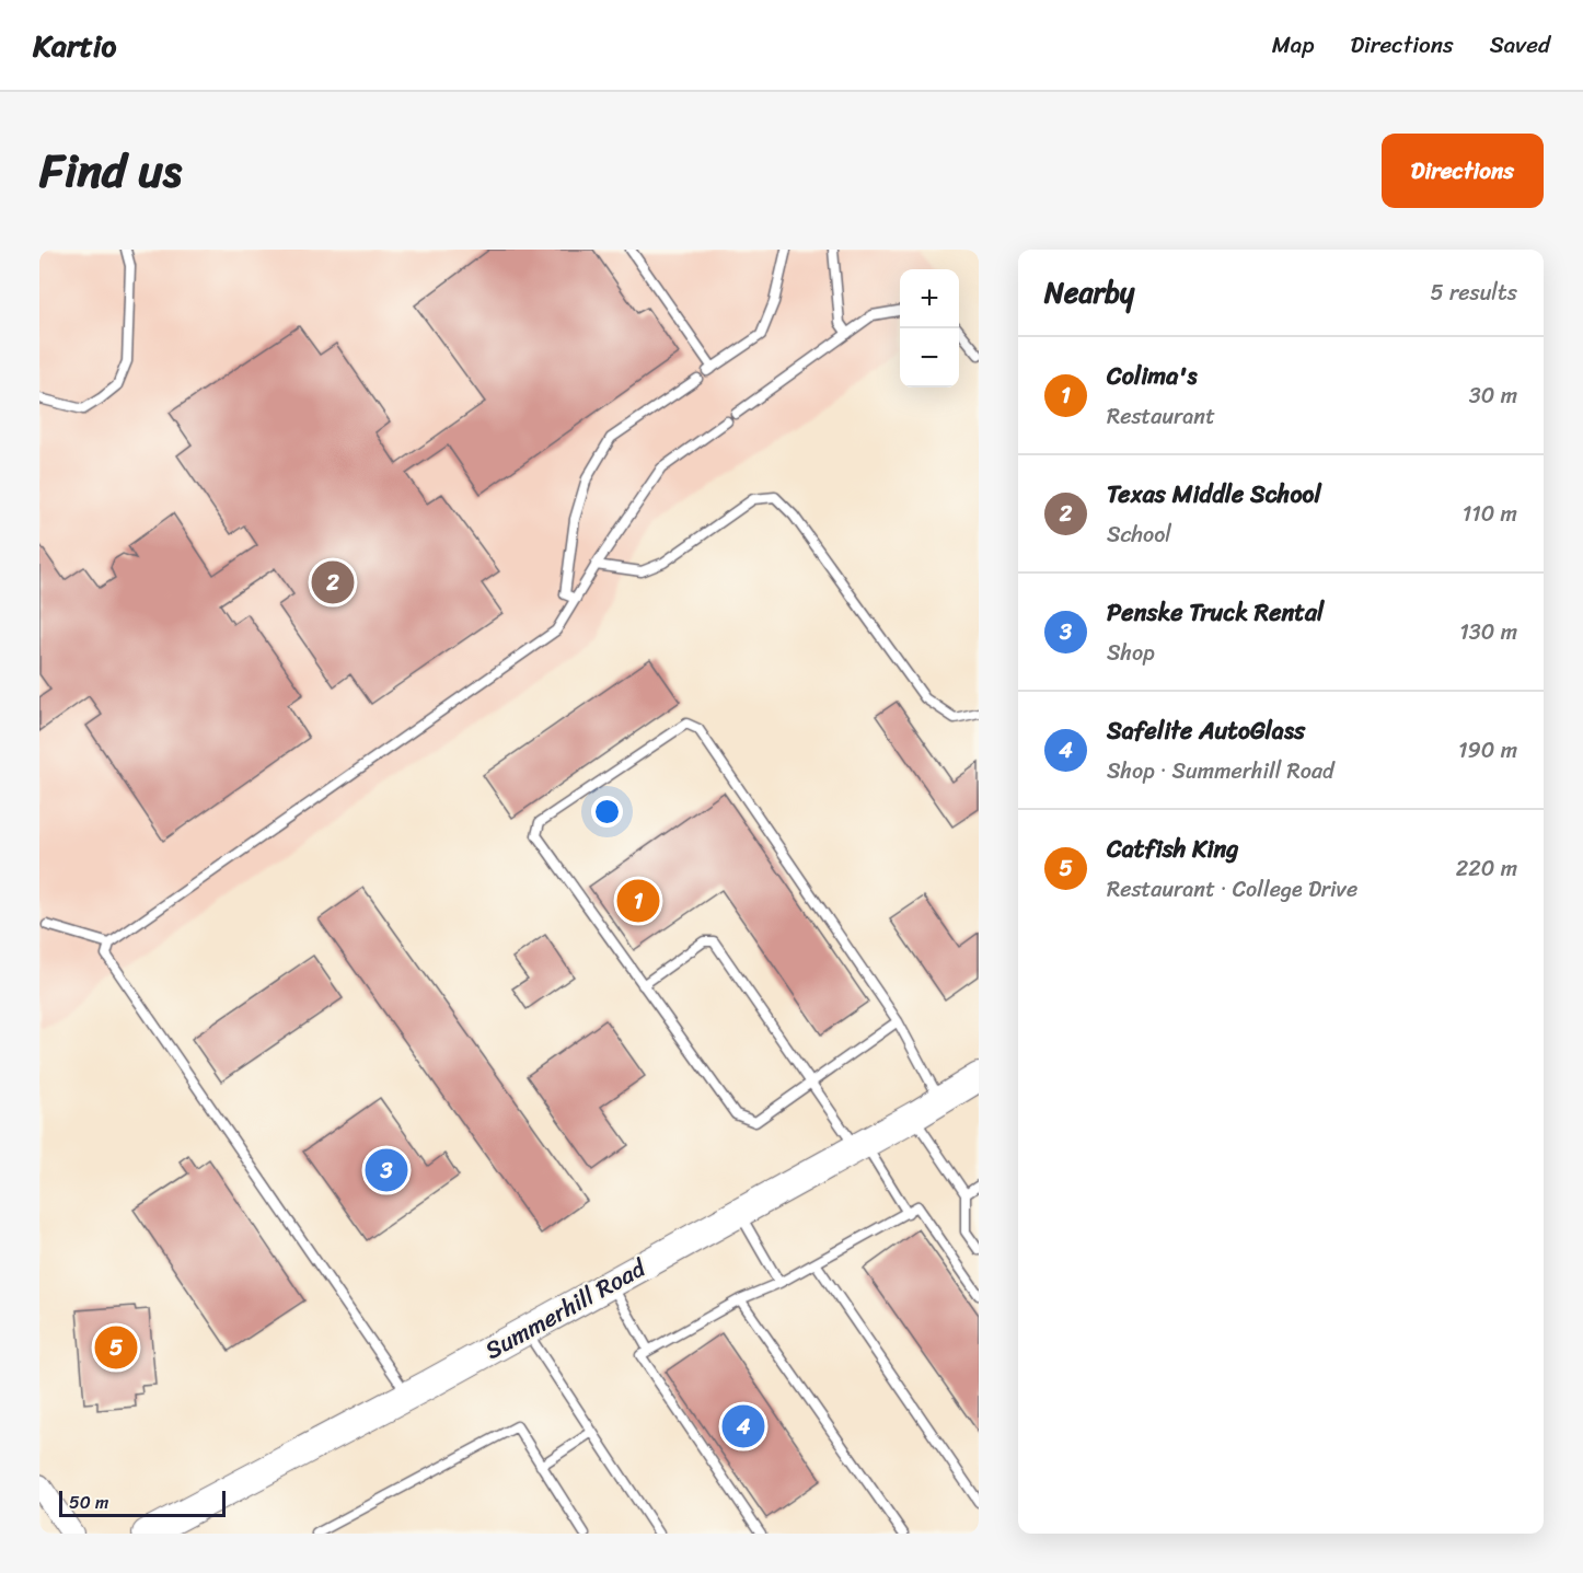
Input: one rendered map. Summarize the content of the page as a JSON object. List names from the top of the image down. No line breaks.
{"streets":{"main road":["Summerhill Road"]},"scale_bar":"50 m","page":{"header":"Kartio","nav":["Map","Directions","Saved"],"title":"Find us","buttons":"Directions","heading":["Nearby","5 results"],"map_buttons":["+","−"],"list":[{"mark":"1","name":"Colima's","note":"Restaurant","value":"30 m"},{"mark":"2","name":"Texas Middle School","note":"School","value":"110 m"},{"mark":"3","name":"Penske Truck Rental","note":"Shop","value":"130 m"},{"mark":"4","name":"Safelite AutoGlass","note":"Shop · Summerhill Road","value":"190 m"},{"mark":"5","name":"Catfish King","note":"Restaurant · College Drive","value":"220 m"}],"pins":["2","1","3","5","4"],"scale":"50 m"}}
